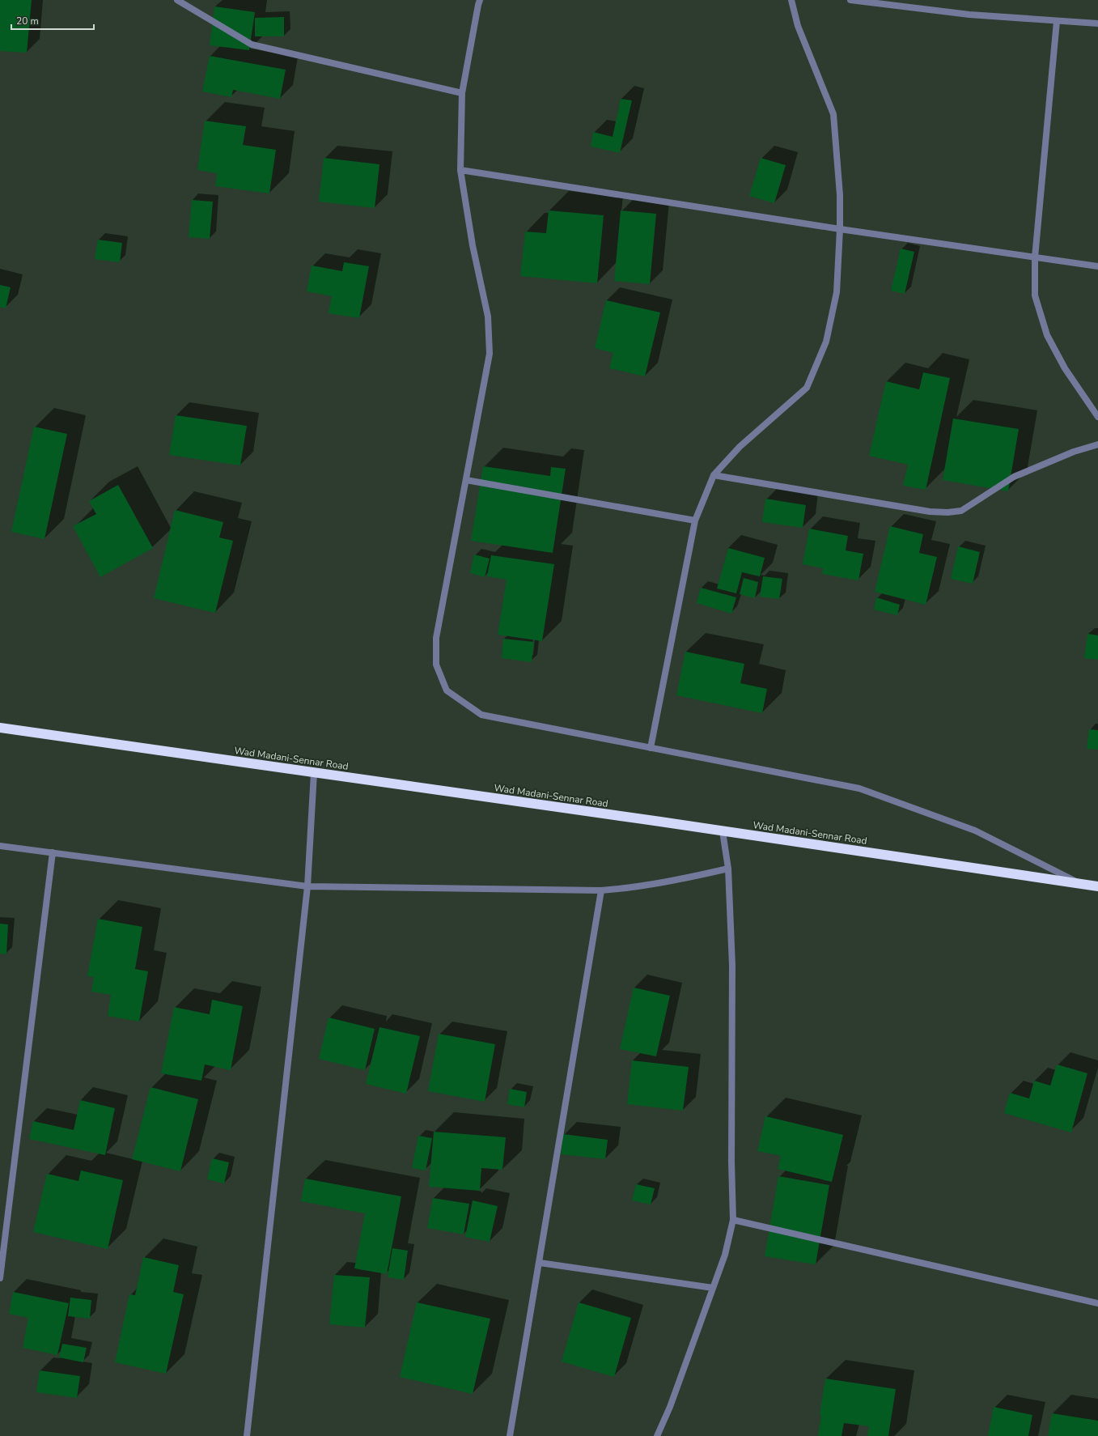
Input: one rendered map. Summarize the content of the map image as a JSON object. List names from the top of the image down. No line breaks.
{"streets":{"highway":["Wad Madani-Sennar Road"]},"scale_bar":"20 m"}
